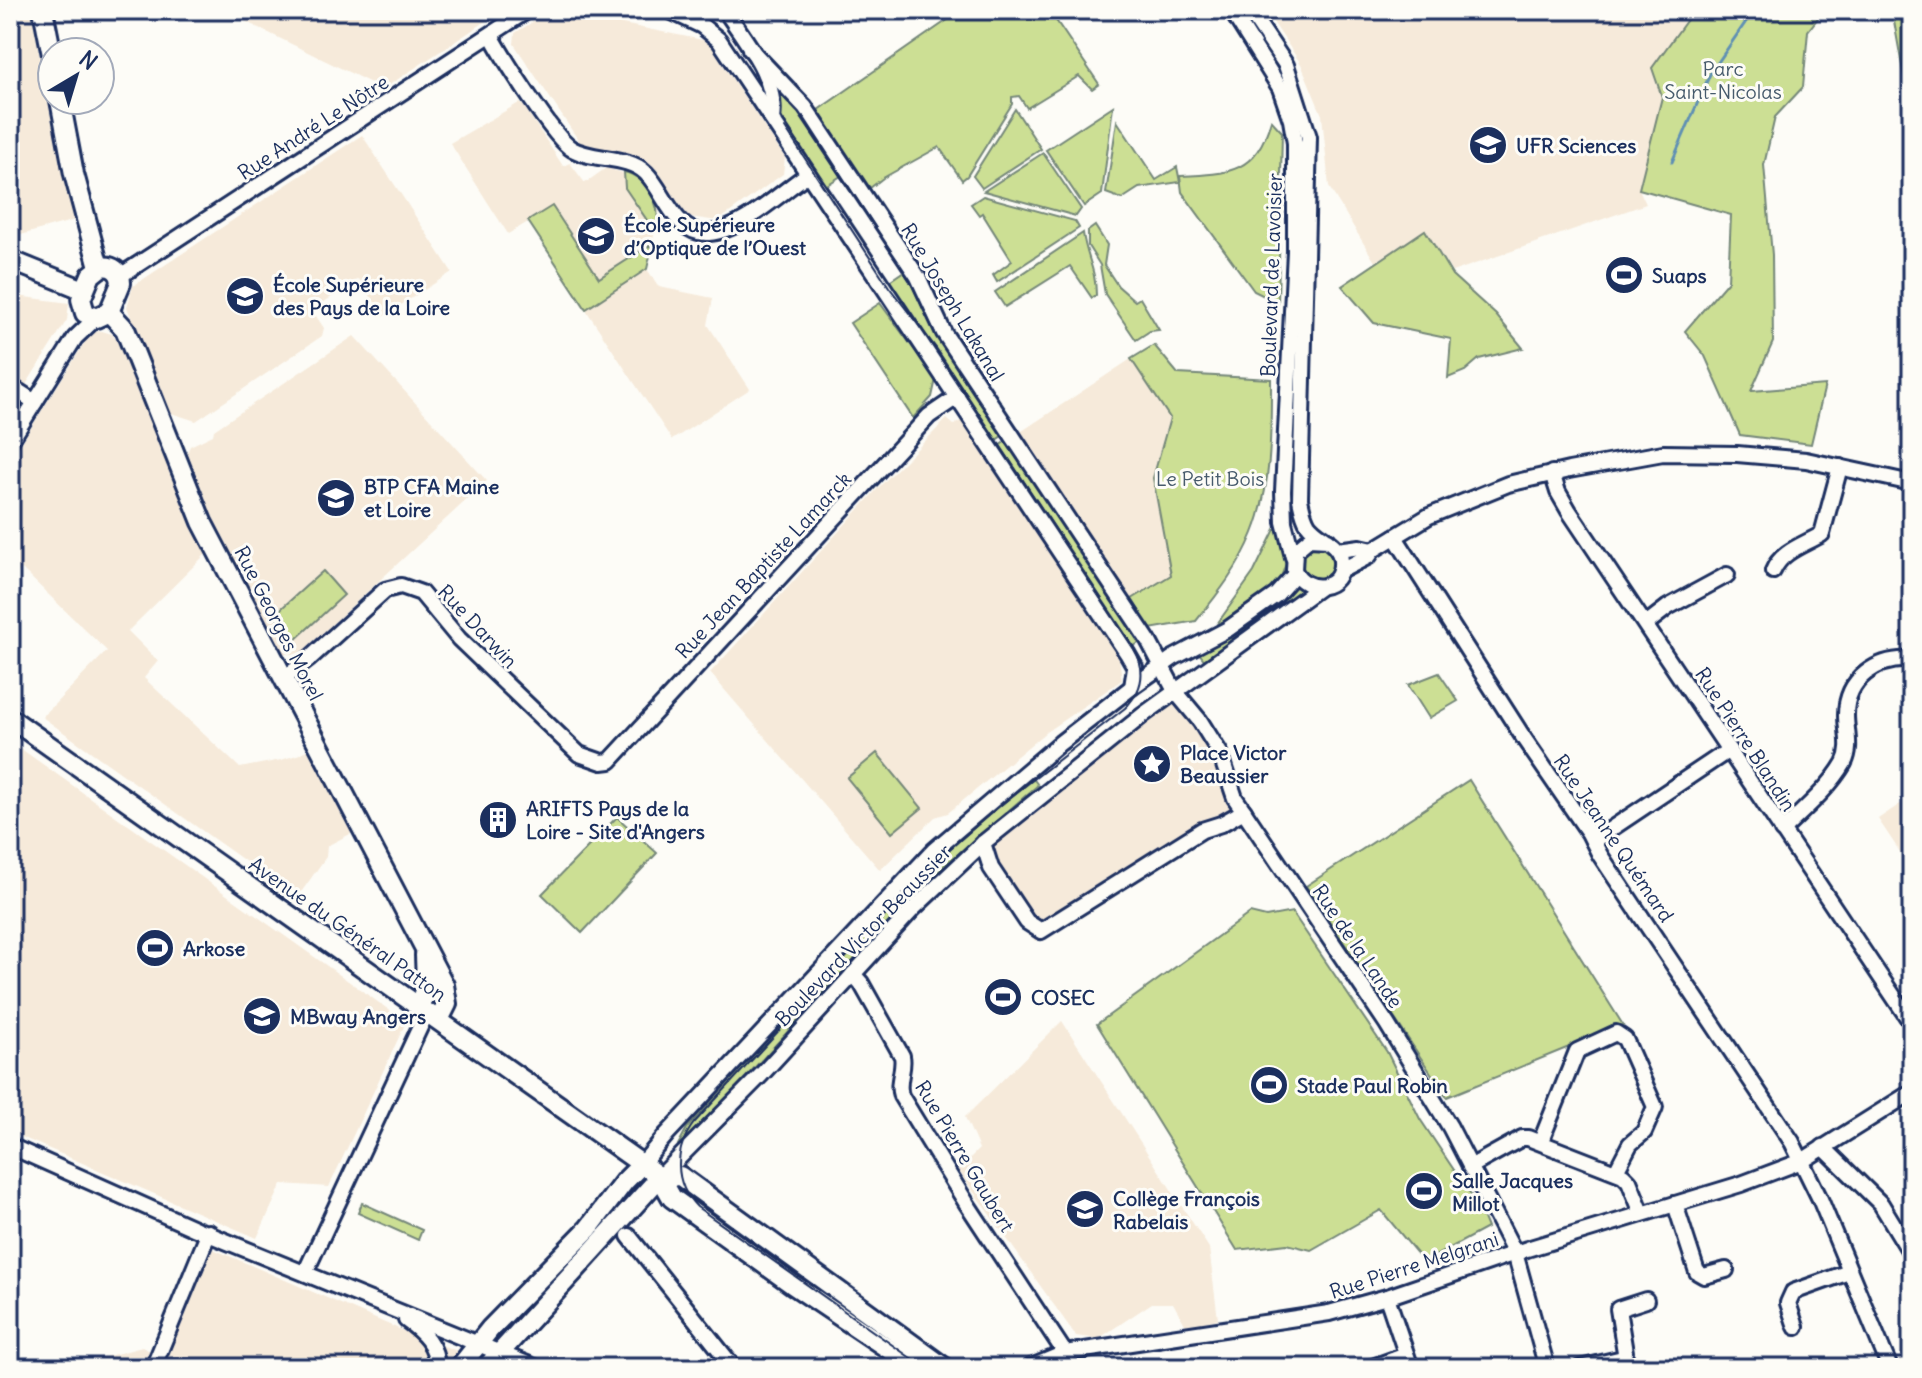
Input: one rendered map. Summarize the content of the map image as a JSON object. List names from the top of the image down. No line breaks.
{"streets":{"street":["Rue André Le Nôtre","Boulevard de Lavoisier","Rue Joseph Lakanal","Rue Jean Baptiste Lamarck","Rue Georges Morel","Rue Darwin","Rue Pierre Blandin","Rue Jeanne Quémard","Avenue du Général Patton","Boulevard Victor Beaussier","Rue de la Lande","Rue Pierre Gaubert","Rue Pierre Melgrani"]},"crossings":[["Boulevard de Lavoisier","Boulevard Victor Beaussier"],["Rue Joseph Lakanal","Rue Jean Baptiste Lamarck"],["Rue Joseph Lakanal","Boulevard Victor Beaussier"],["Rue Joseph Lakanal","Rue de la Lande"],["Rue Jean Baptiste Lamarck","Rue Darwin"],["Rue Georges Morel","Rue Darwin"],["Rue Georges Morel","Avenue du Général Patton"],["Rue Jeanne Quémard","Rue Pierre Melgrani"],["Avenue du Général Patton","Boulevard Victor Beaussier"],["Boulevard Victor Beaussier","Rue de la Lande"],["Boulevard Victor Beaussier","Rue Pierre Gaubert"],["Rue de la Lande","Rue Pierre Melgrani"],["Rue Pierre Gaubert","Rue Pierre Melgrani"]],"parks":["Parc Saint-Nicolas","Le Petit Bois"],"places":{"school or university":["UFR Sciences","École Supérieure d’Optique de l’Ouest","École Supérieure des Pays de la Loire","BTP CFA Maine et Loire","MBway Angers","Collège François Rabelais"],"sports":["Suaps","Arkose","COSEC","Stade Paul Robin","Salle Jacques Millot"],"place":["Place Victor Beaussier"],"building":["ARIFTS Pays de la Loire - Site d'Angers"]},"north":"top right"}
